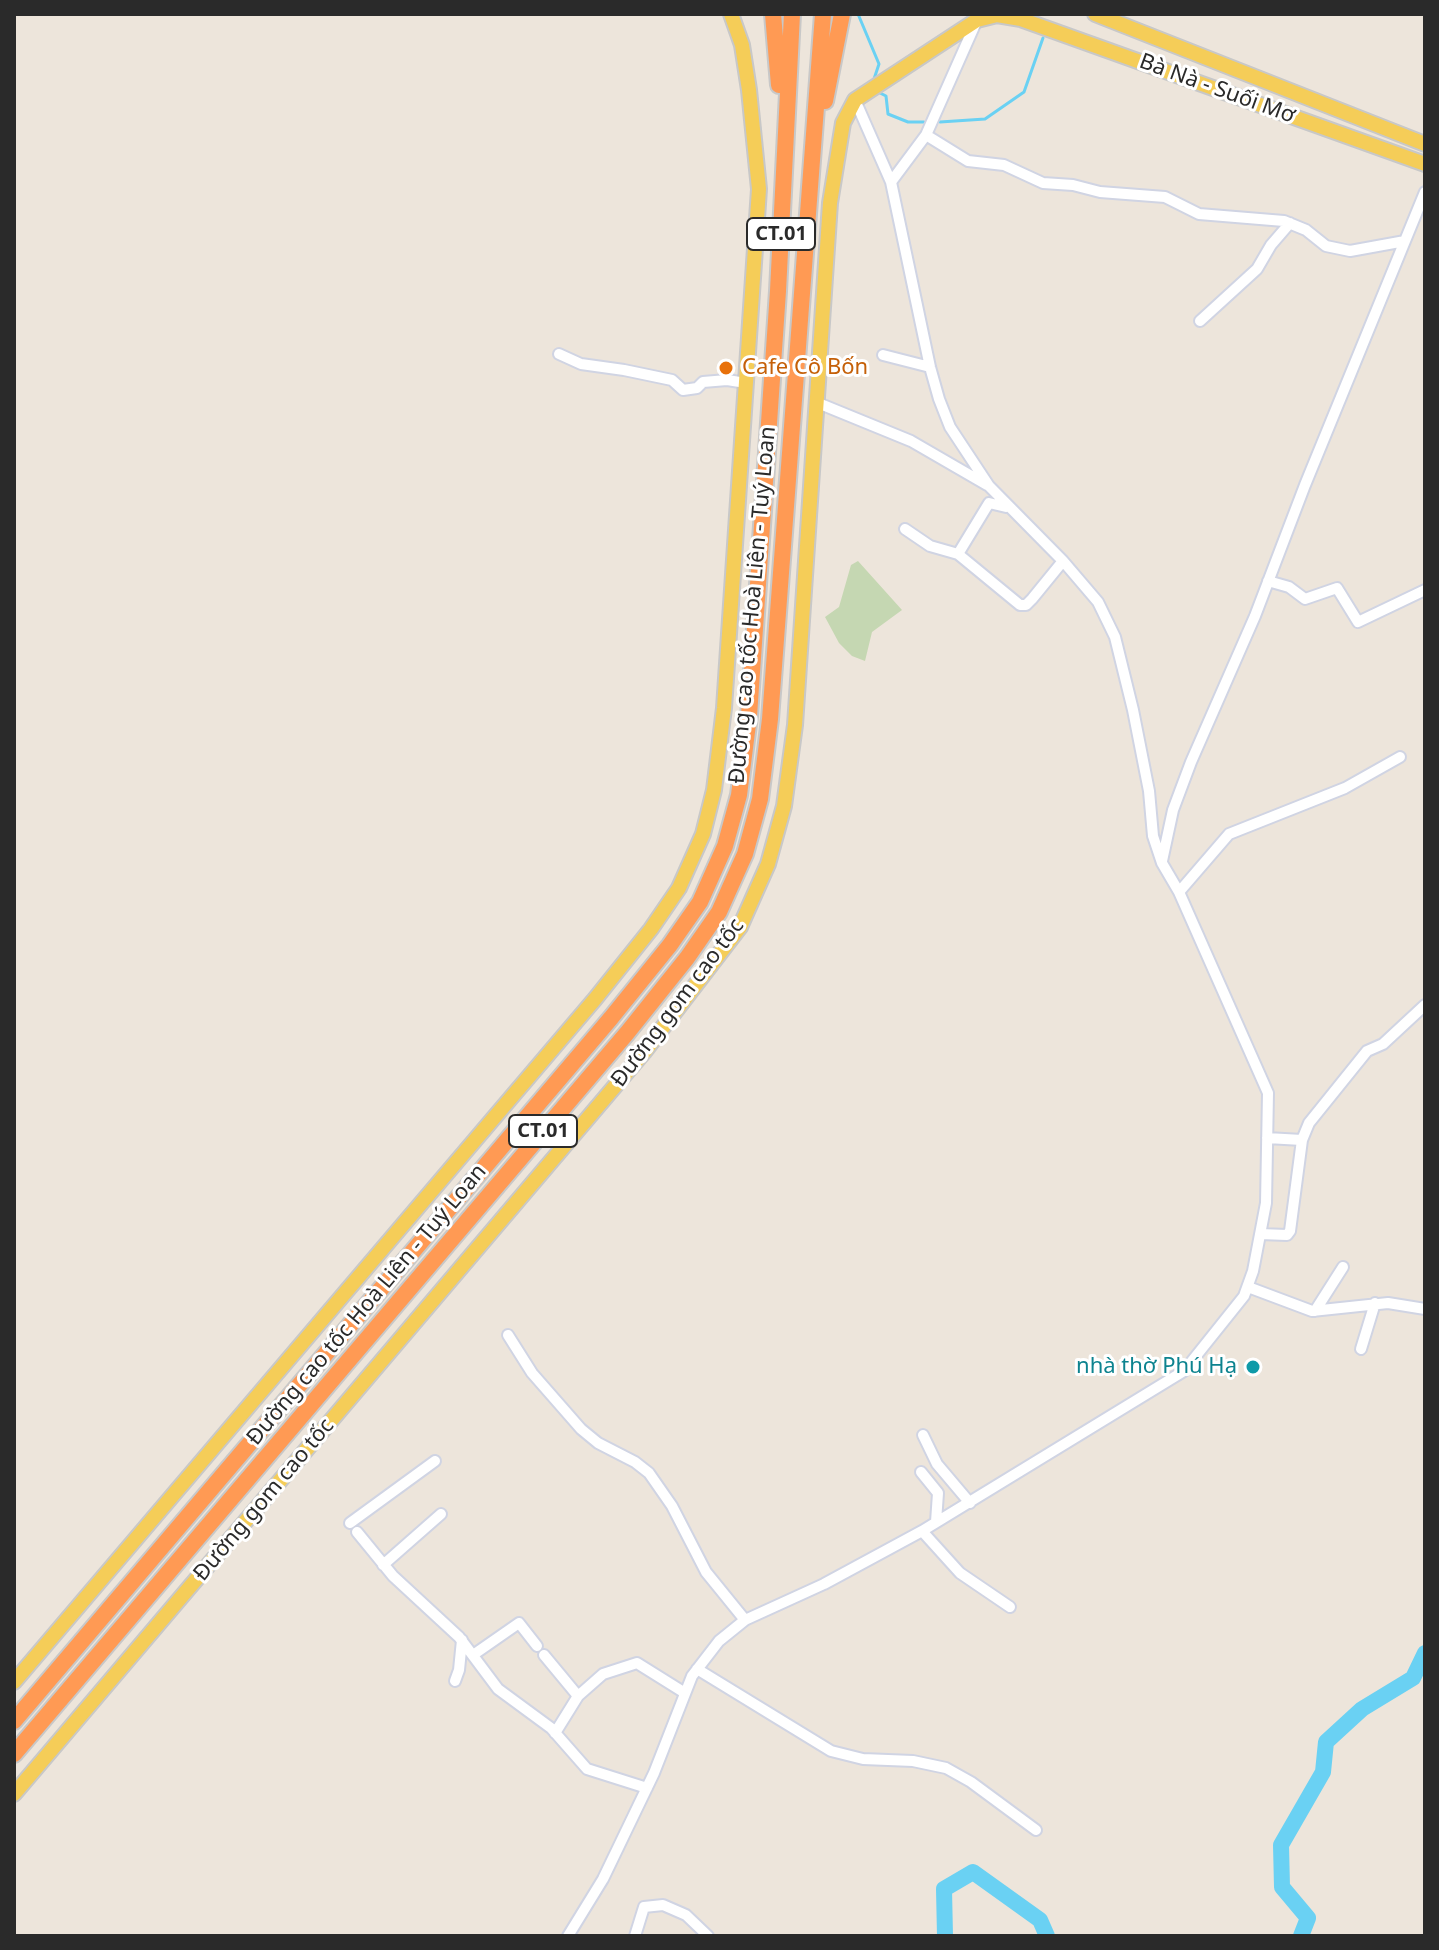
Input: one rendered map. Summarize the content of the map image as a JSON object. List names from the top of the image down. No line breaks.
{"streets":{"highway":["CT.01","Đường cao tốc Hoà Liên - Tuý Loan"],"main road":["Bà Nà - Suối Mơ","Đường gom cao tốc"]},"places":["Cafe Cô Bốn","nhà thờ Phú Hạ"]}
